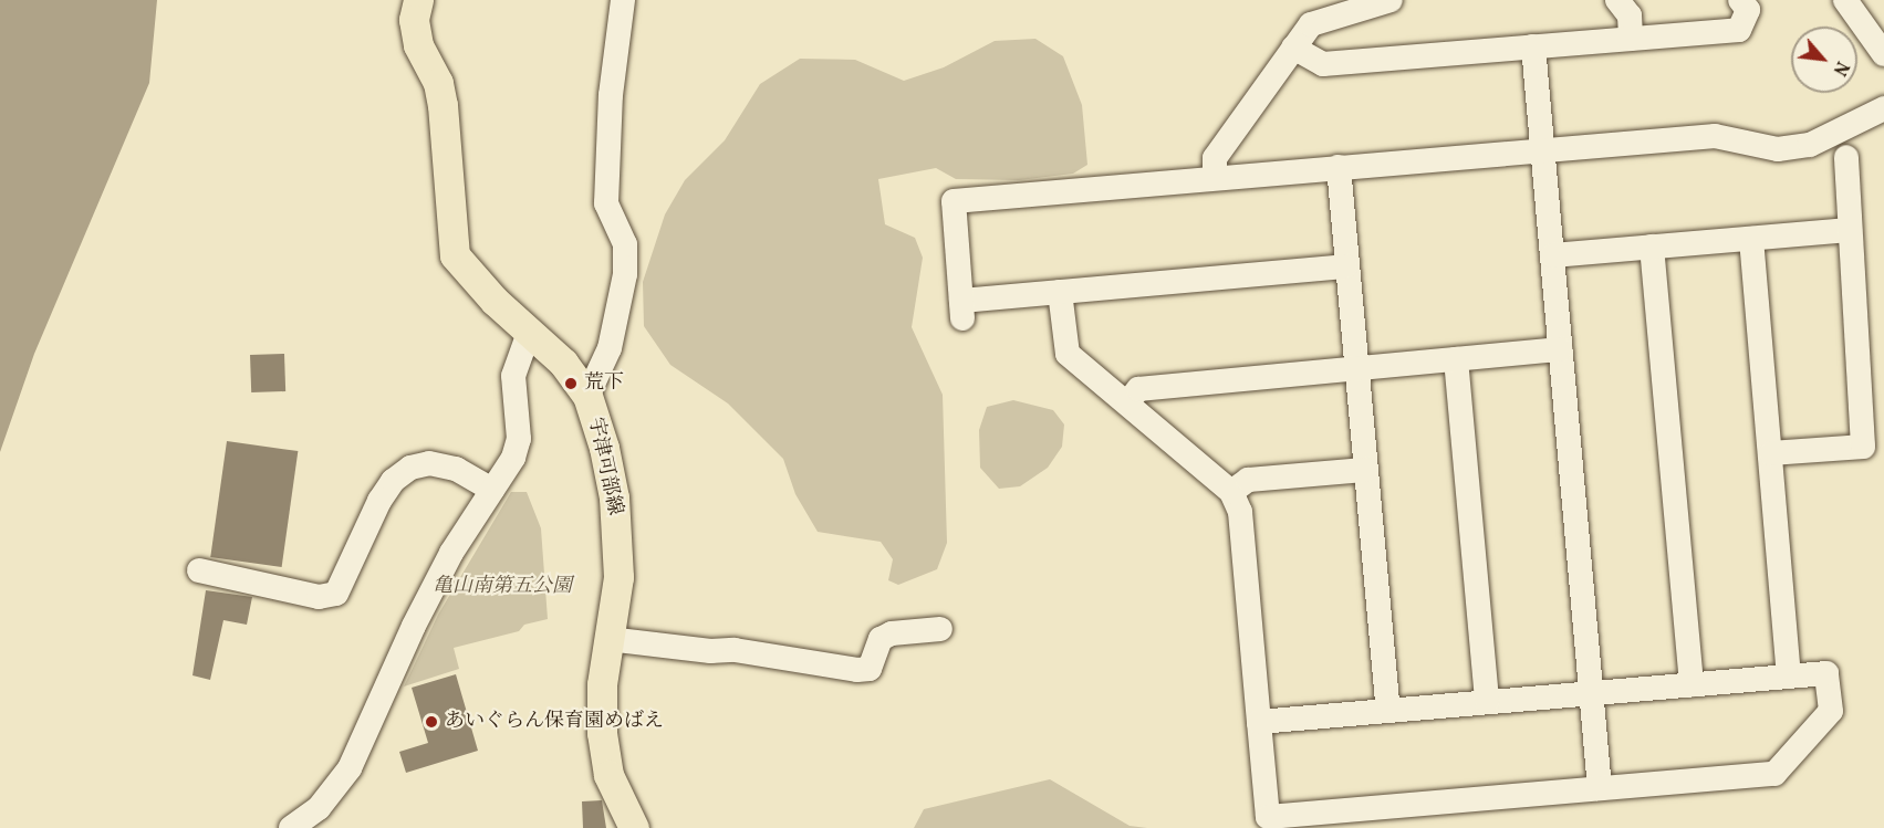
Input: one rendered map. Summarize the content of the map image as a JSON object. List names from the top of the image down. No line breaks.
{"streets":{"main road":["宇津可部線"]},"parks":["亀山南第五公園"],"places":["荒下","あいぐらん保育園めばえ"],"north":"bottom right"}
